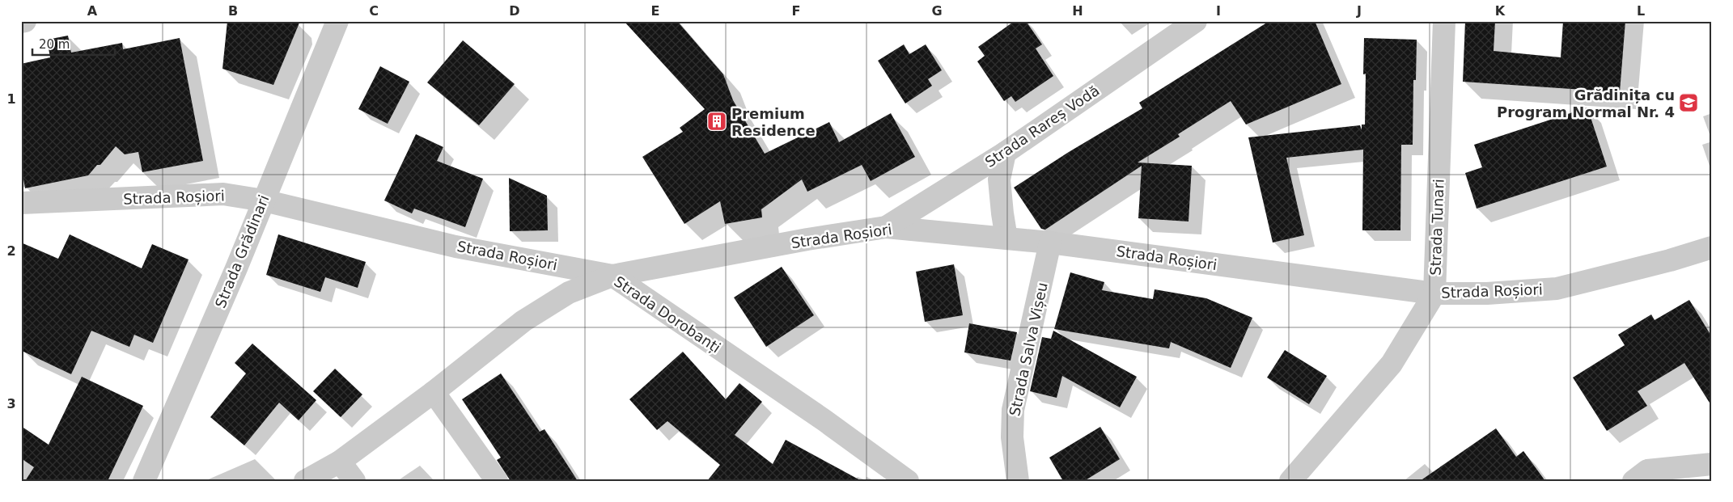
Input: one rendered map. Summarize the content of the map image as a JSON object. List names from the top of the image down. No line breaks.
{"streets":{"street":["Strada Rareș Vodă","Strada Roșiori","Strada Tunari","Strada Grădinari","Strada Dorobanți","Strada Salva Vișeu"]},"crossings":[["Strada Rareș Vodă","Strada Roșiori"],["Strada Roșiori","Strada Tunari"],["Strada Roșiori","Strada Grădinari"],["Strada Roșiori","Strada Dorobanți"],["Strada Roșiori","Strada Salva Vișeu"]],"places":{"school or university":["Grădinița cu Program Normal Nr. 4"],"building":["Premium Residence"]},"scale_bar":"20 m","grid":{"columns":["A","B","C","D","E","F","G","H","I","J","K","L"],"rows":["1","2","3"]}}
